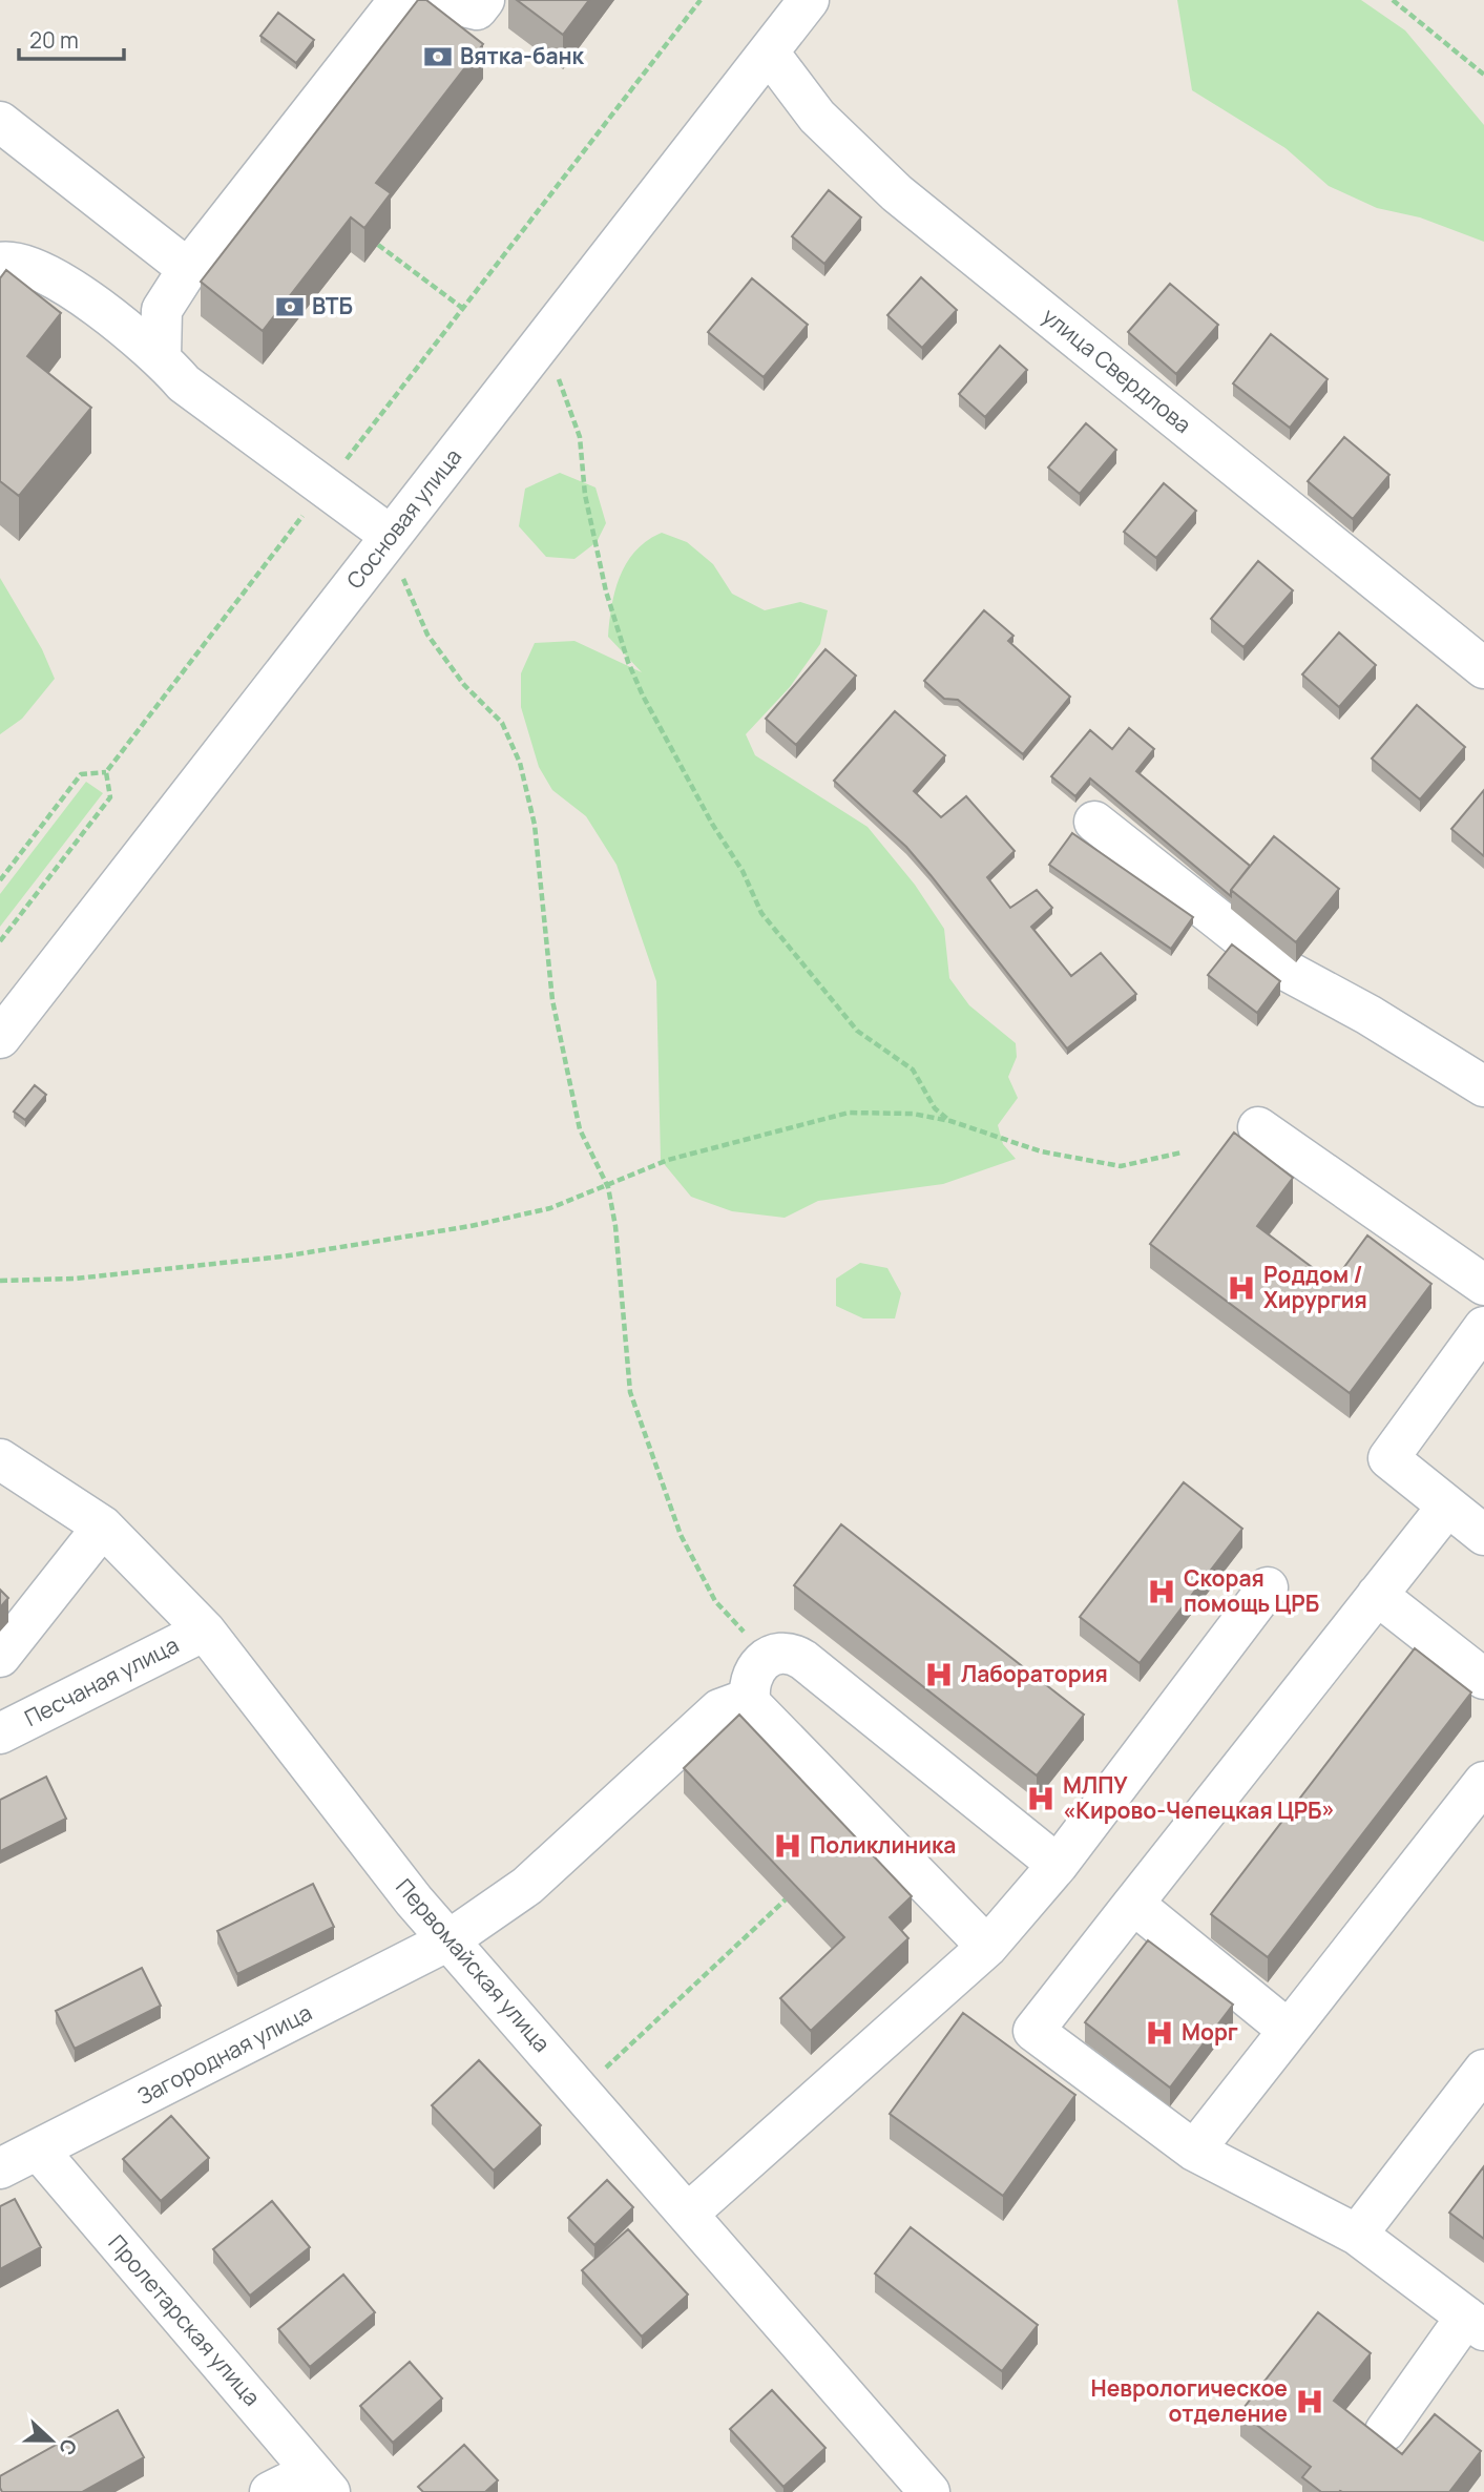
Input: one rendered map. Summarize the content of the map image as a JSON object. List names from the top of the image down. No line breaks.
{"streets":{"street":["улица Свердлова","Сосновая улица","Песчаная улица","Первомайская улица","Загородная улица","Пролетарская улица"]},"crossings":[["улица Свердлова","Сосновая улица"],["Песчаная улица","Первомайская улица"],["Первомайская улица","Загородная улица"],["Загородная улица","Пролетарская улица"]],"places":{"bank":["Вятка-банк","ВТБ"],"hospital":["Роддом / Хирургия","Скорая помощь ЦРБ","Лаборатория","МЛПУ «Кирово-Чепецкая ЦРБ»","Поликлиника","Морг","Неврологическое отделение"]},"scale_bar":"20 m","north":"right"}
